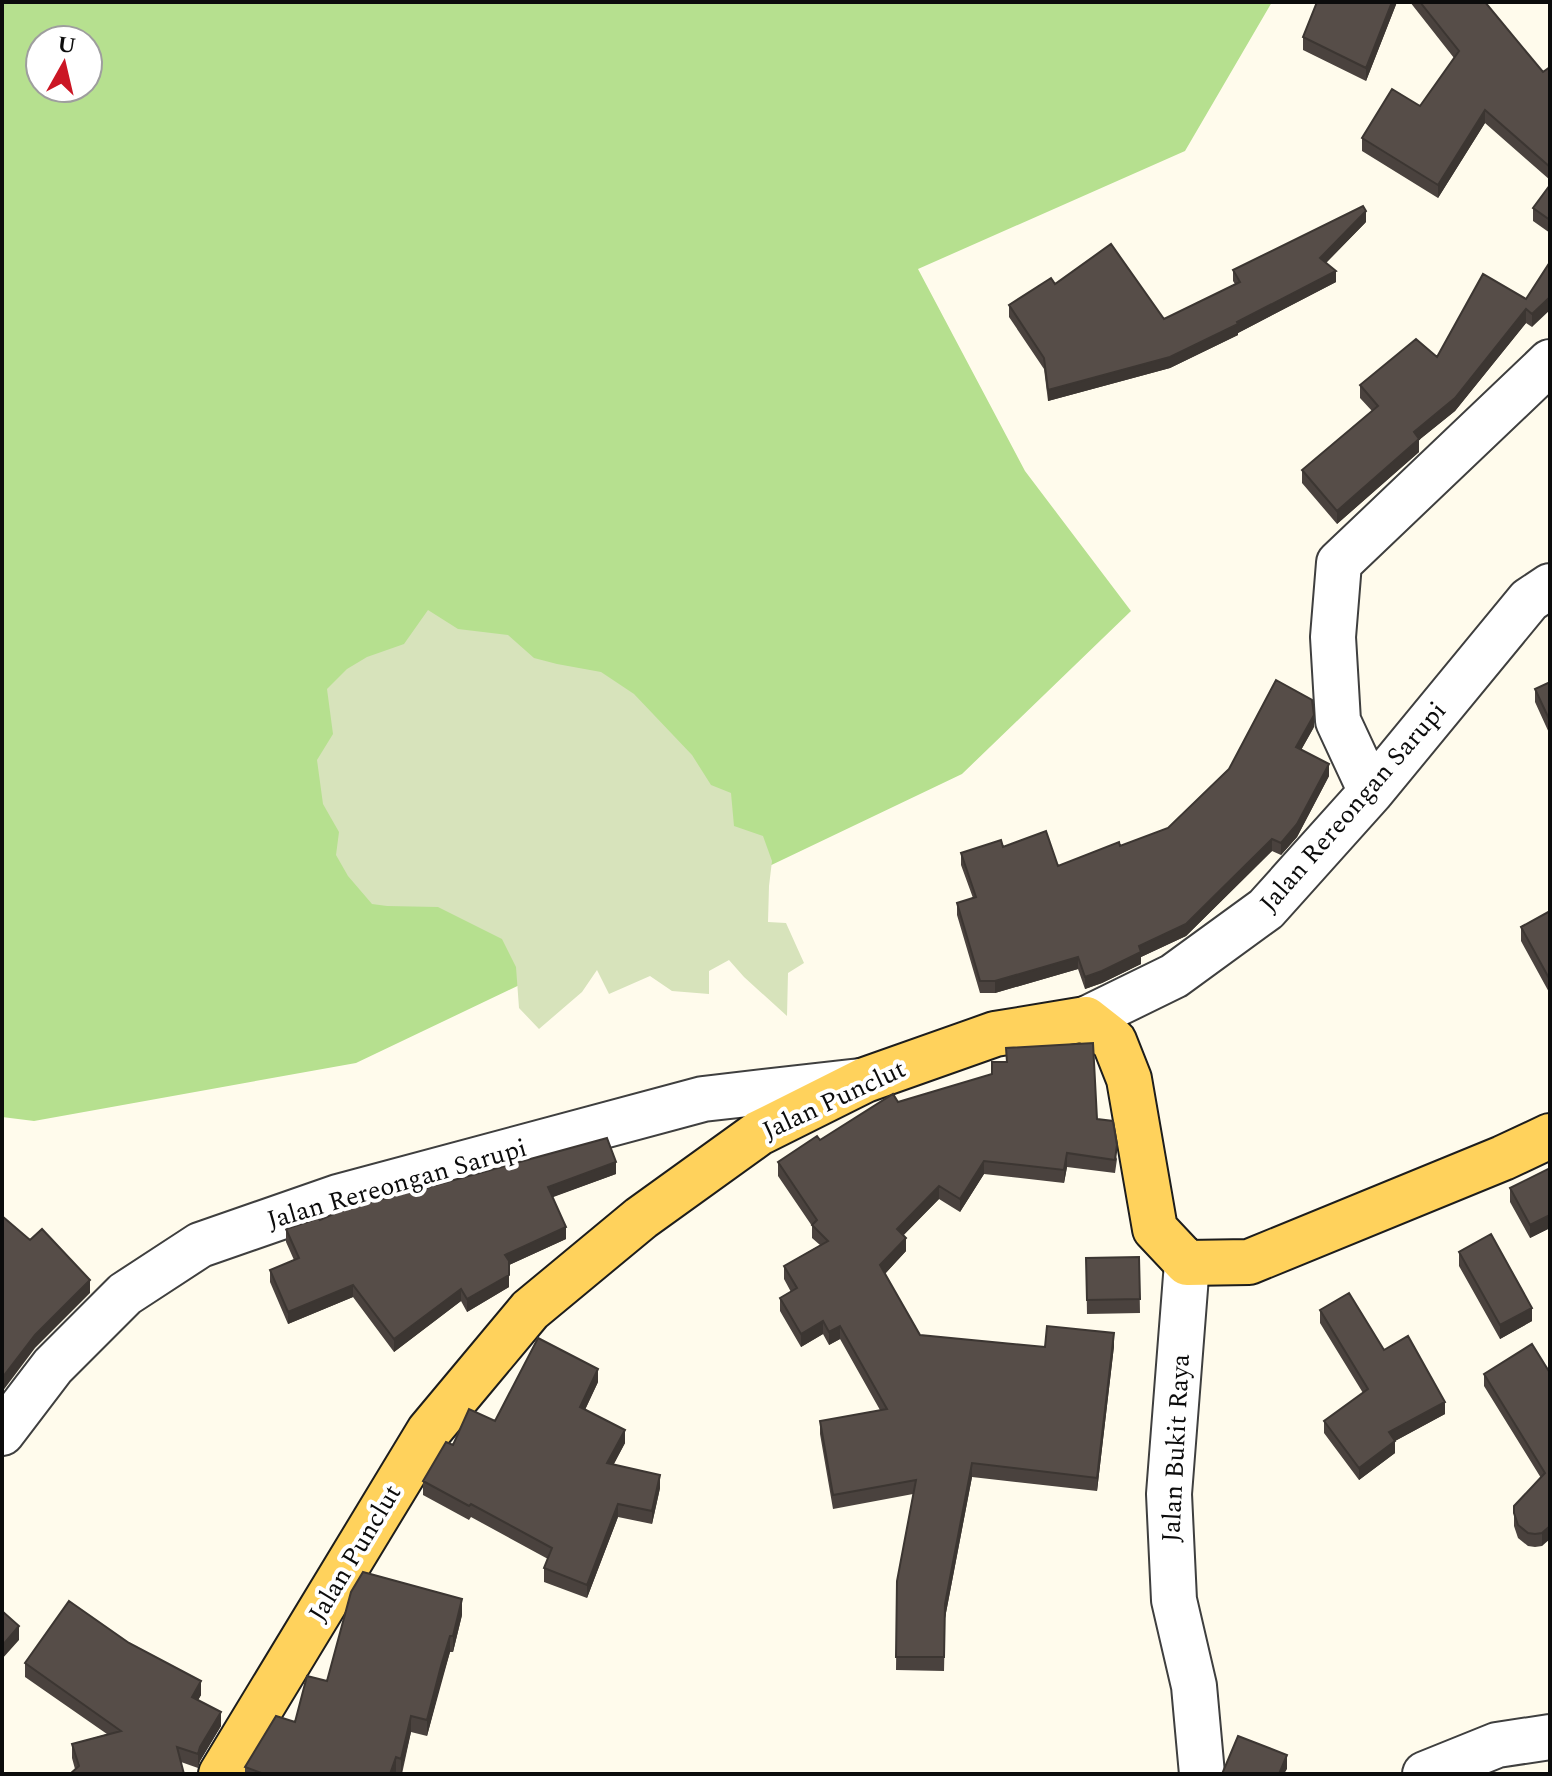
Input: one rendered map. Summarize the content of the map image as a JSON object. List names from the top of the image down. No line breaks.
{"streets":{"main road":["Jalan Punclut"],"street":["Jalan Rereongan Sarupi","Jalan Bukit Raya"]},"crossings":[["Jalan Rereongan Sarupi","Jalan Punclut"]],"north":"top"}
